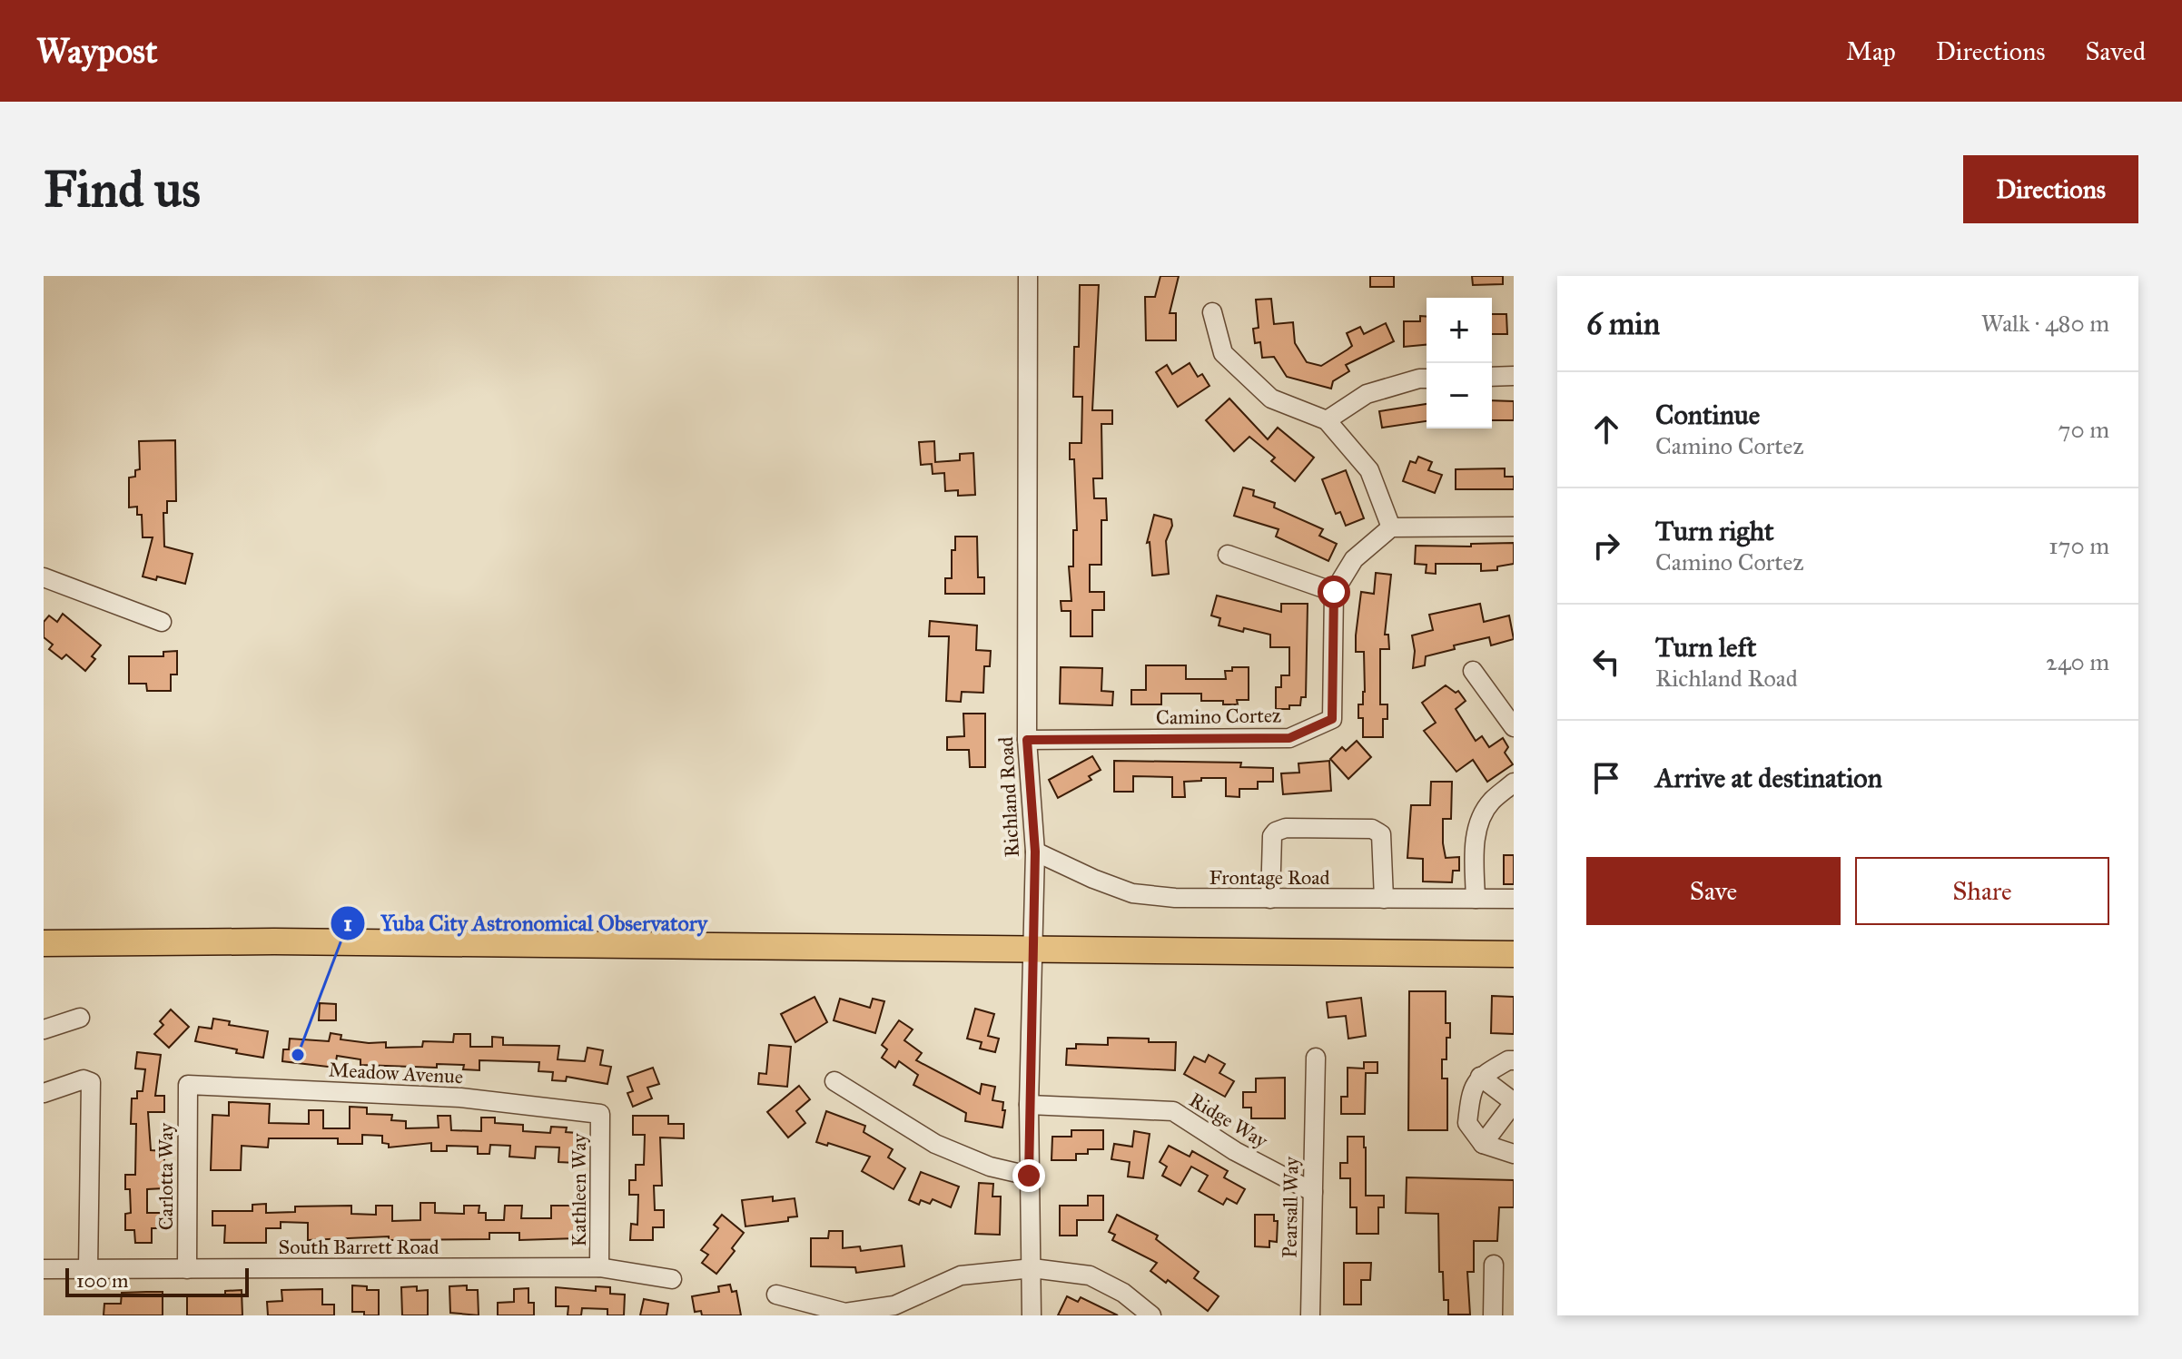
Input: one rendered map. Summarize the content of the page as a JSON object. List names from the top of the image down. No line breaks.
{"streets":{"street":["Camino Cortez","Richland Road","Frontage Road","Meadow Avenue","Ridge Way","Carlotta Way","Kathleen Way","Pearsall Way","South Barrett Road"]},"crossings":[["Camino Cortez","Richland Road"],["Richland Road","Frontage Road"],["Richland Road","Ridge Way"],["Meadow Avenue","Carlotta Way"],["Meadow Avenue","Kathleen Way"],["Ridge Way","Pearsall Way"],["Carlotta Way","South Barrett Road"],["Kathleen Way","South Barrett Road"]],"places":["Yuba City Astronomical Observatory"],"scale_bar":"100 m","page":{"header":"Waypost","nav":["Map","Directions","Saved"],"buttons":["Directions",["Save","Share"]],"title":"Find us","heading":["6 min","Walk · 480 m"],"map_buttons":["+","−"],"list":[["Continue","Camino Cortez","70 m"],["Turn right","Camino Cortez","170 m"],["Turn left","Richland Road","240 m"],"Arrive at destination"],"scale":"100 m"}}
